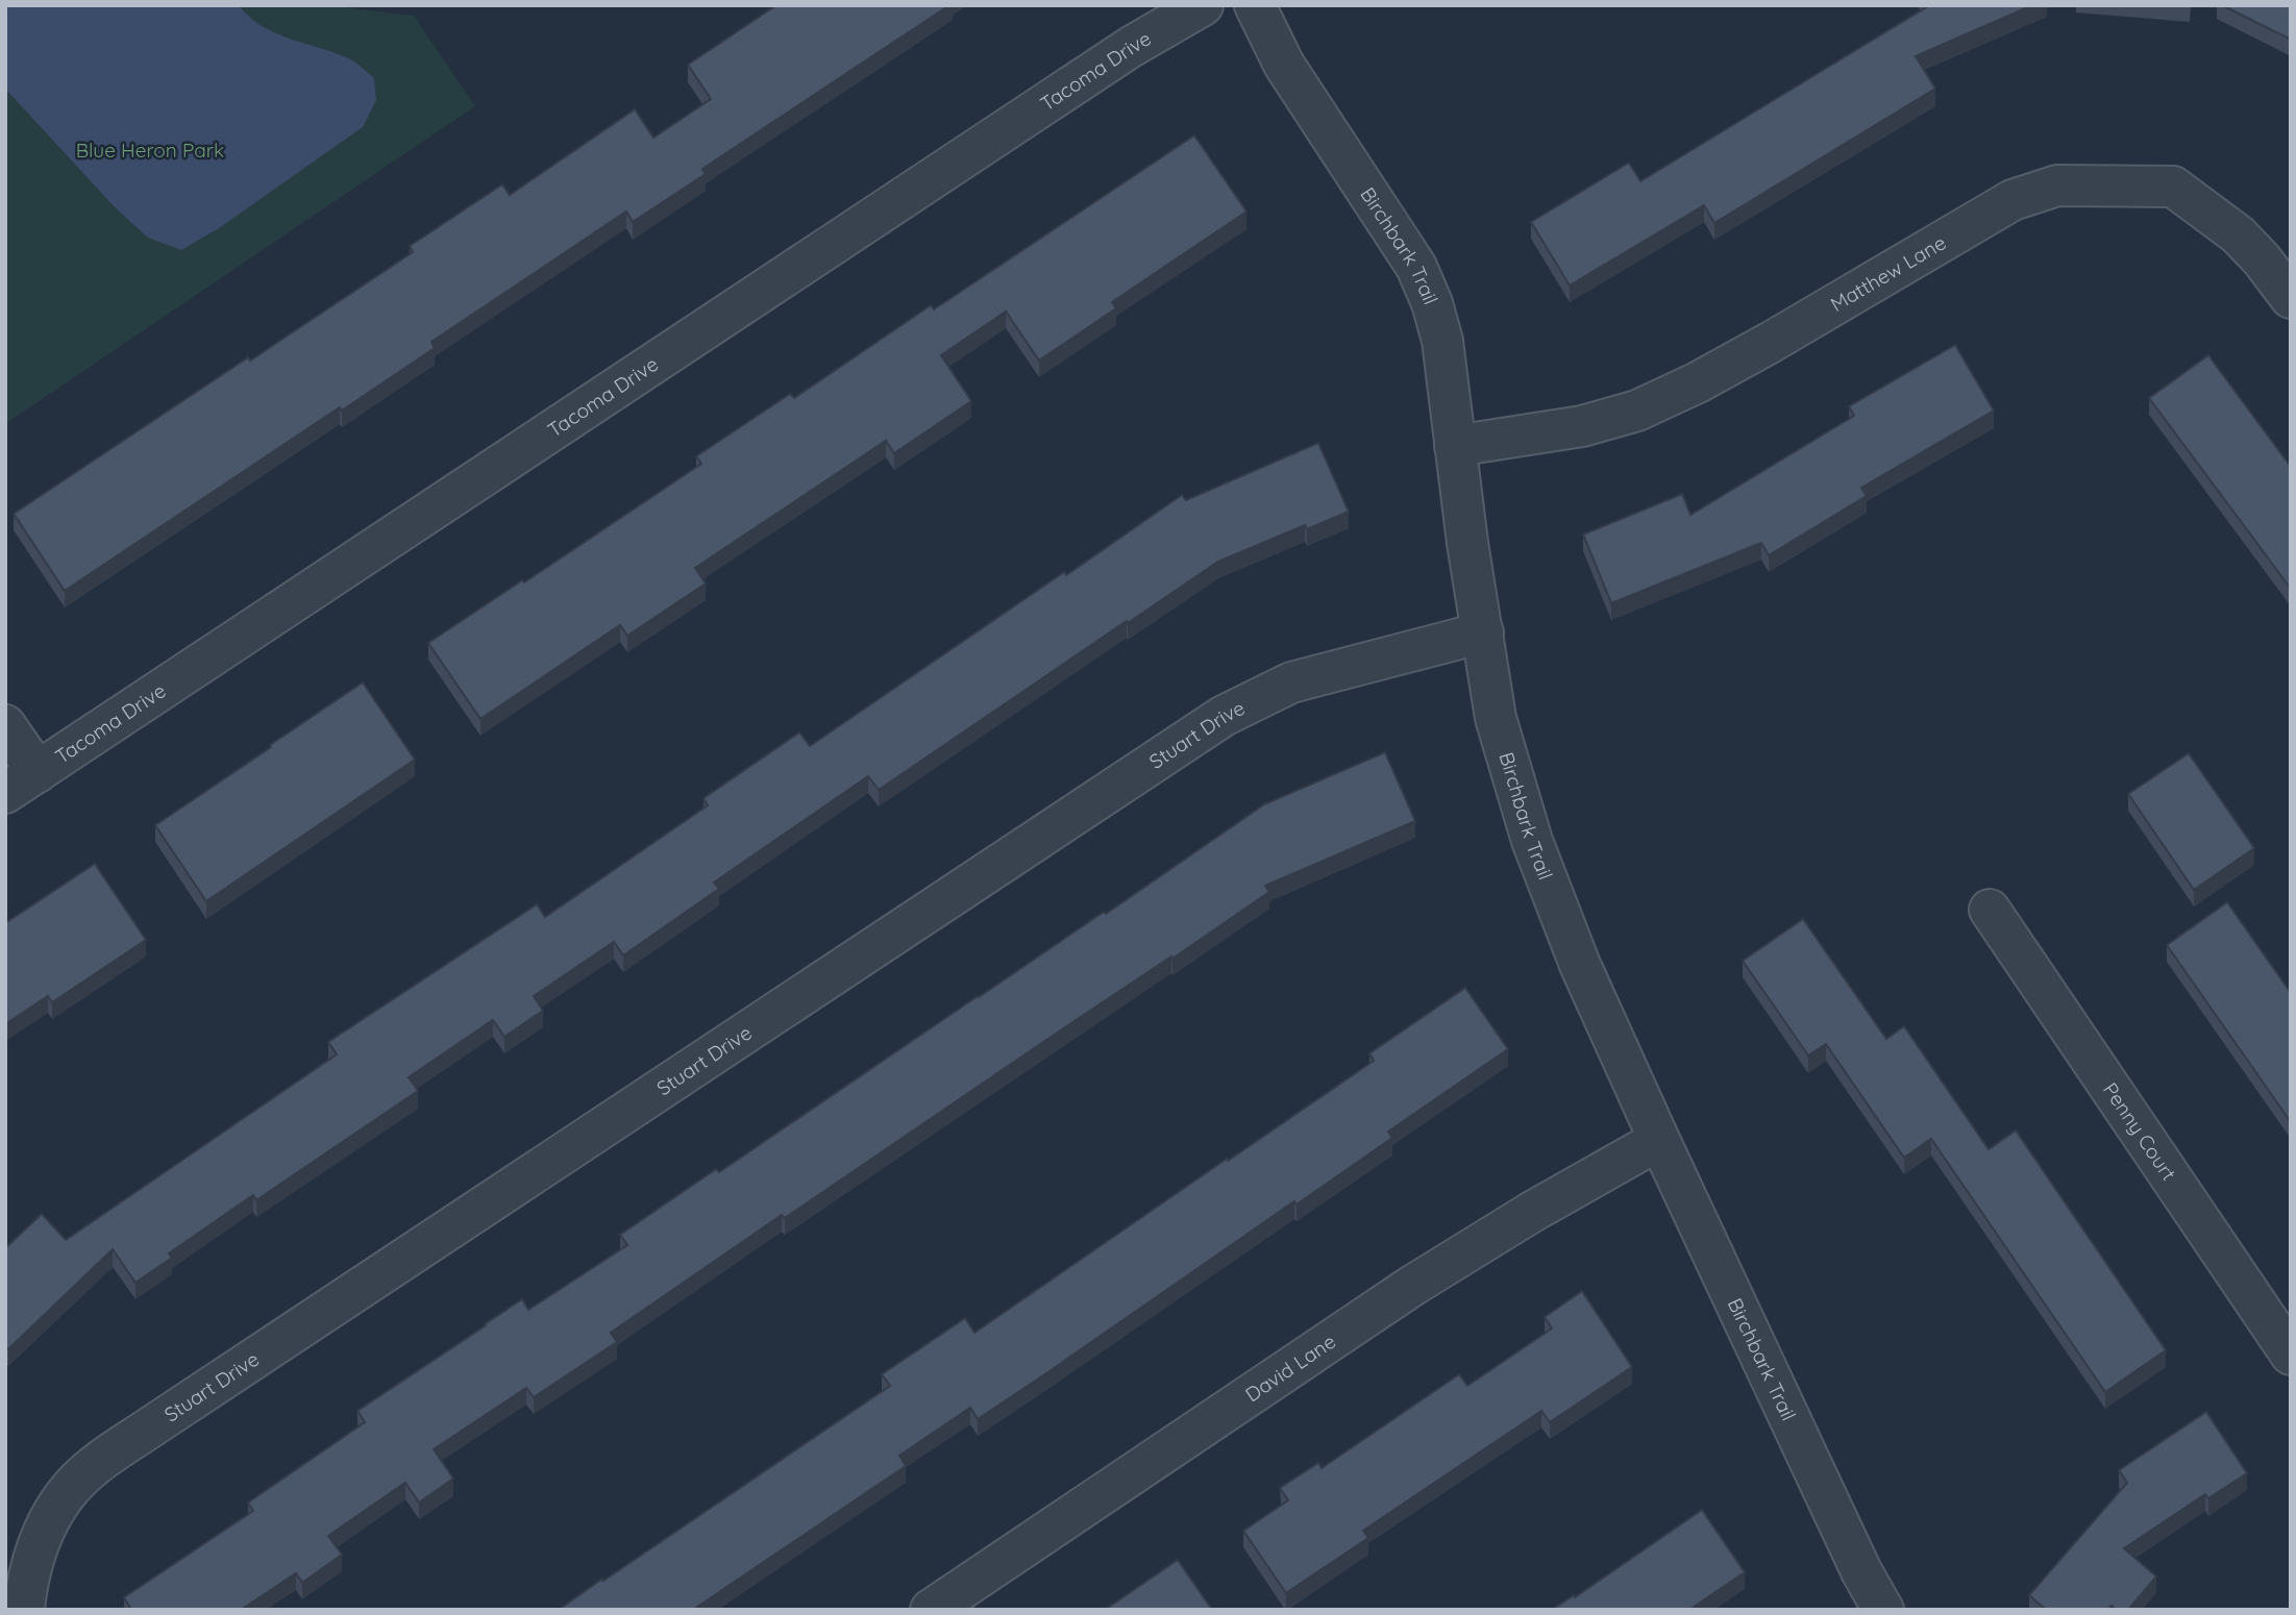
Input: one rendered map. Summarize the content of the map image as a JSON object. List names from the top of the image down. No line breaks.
{"streets":{"street":["Tacoma Drive","Birchbark Trail","Matthew Lane","Stuart Drive","Penny Court","David Lane"]},"crossings":[["Birchbark Trail","Matthew Lane"],["Birchbark Trail","Stuart Drive"],["Birchbark Trail","David Lane"]],"parks":["Blue Heron Park"]}
